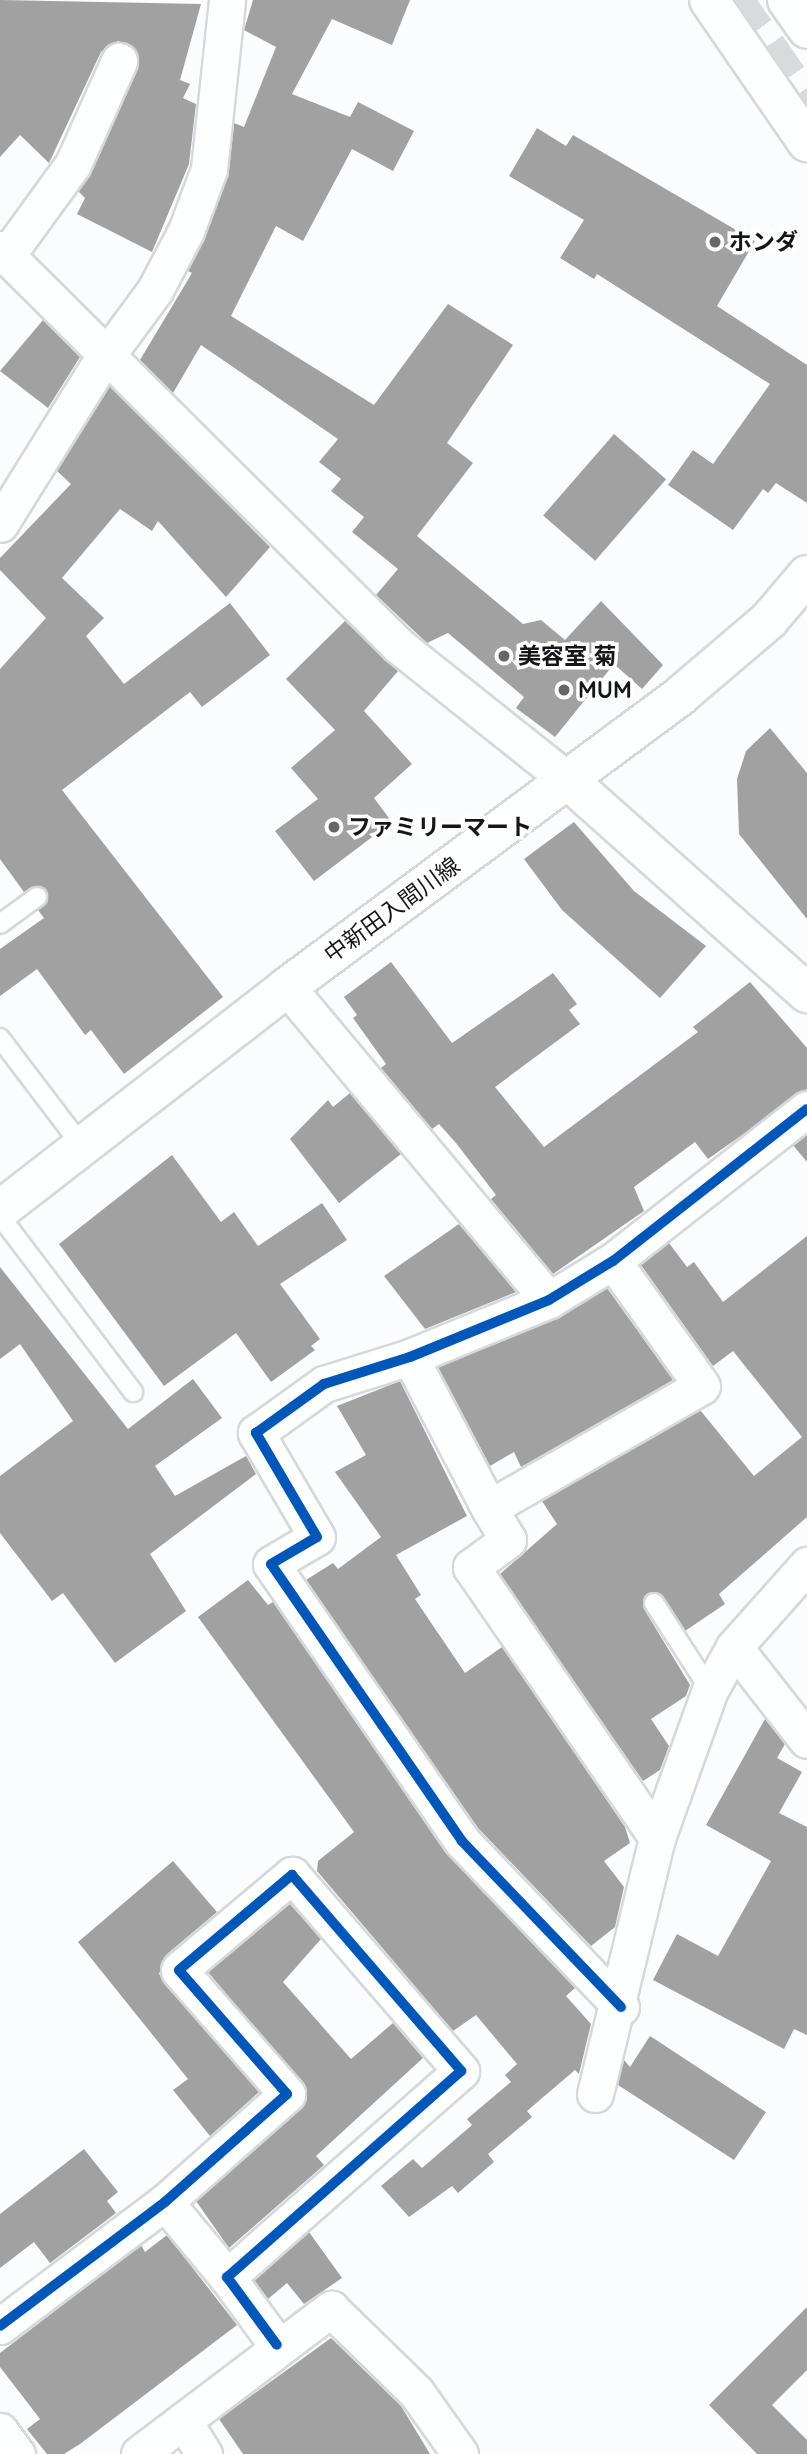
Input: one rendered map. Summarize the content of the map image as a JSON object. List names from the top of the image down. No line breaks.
{"streets":{"main road":["中新田入間川線"]},"places":["ホンダ","美容室 菊","MUM","ファミリーマート"]}
